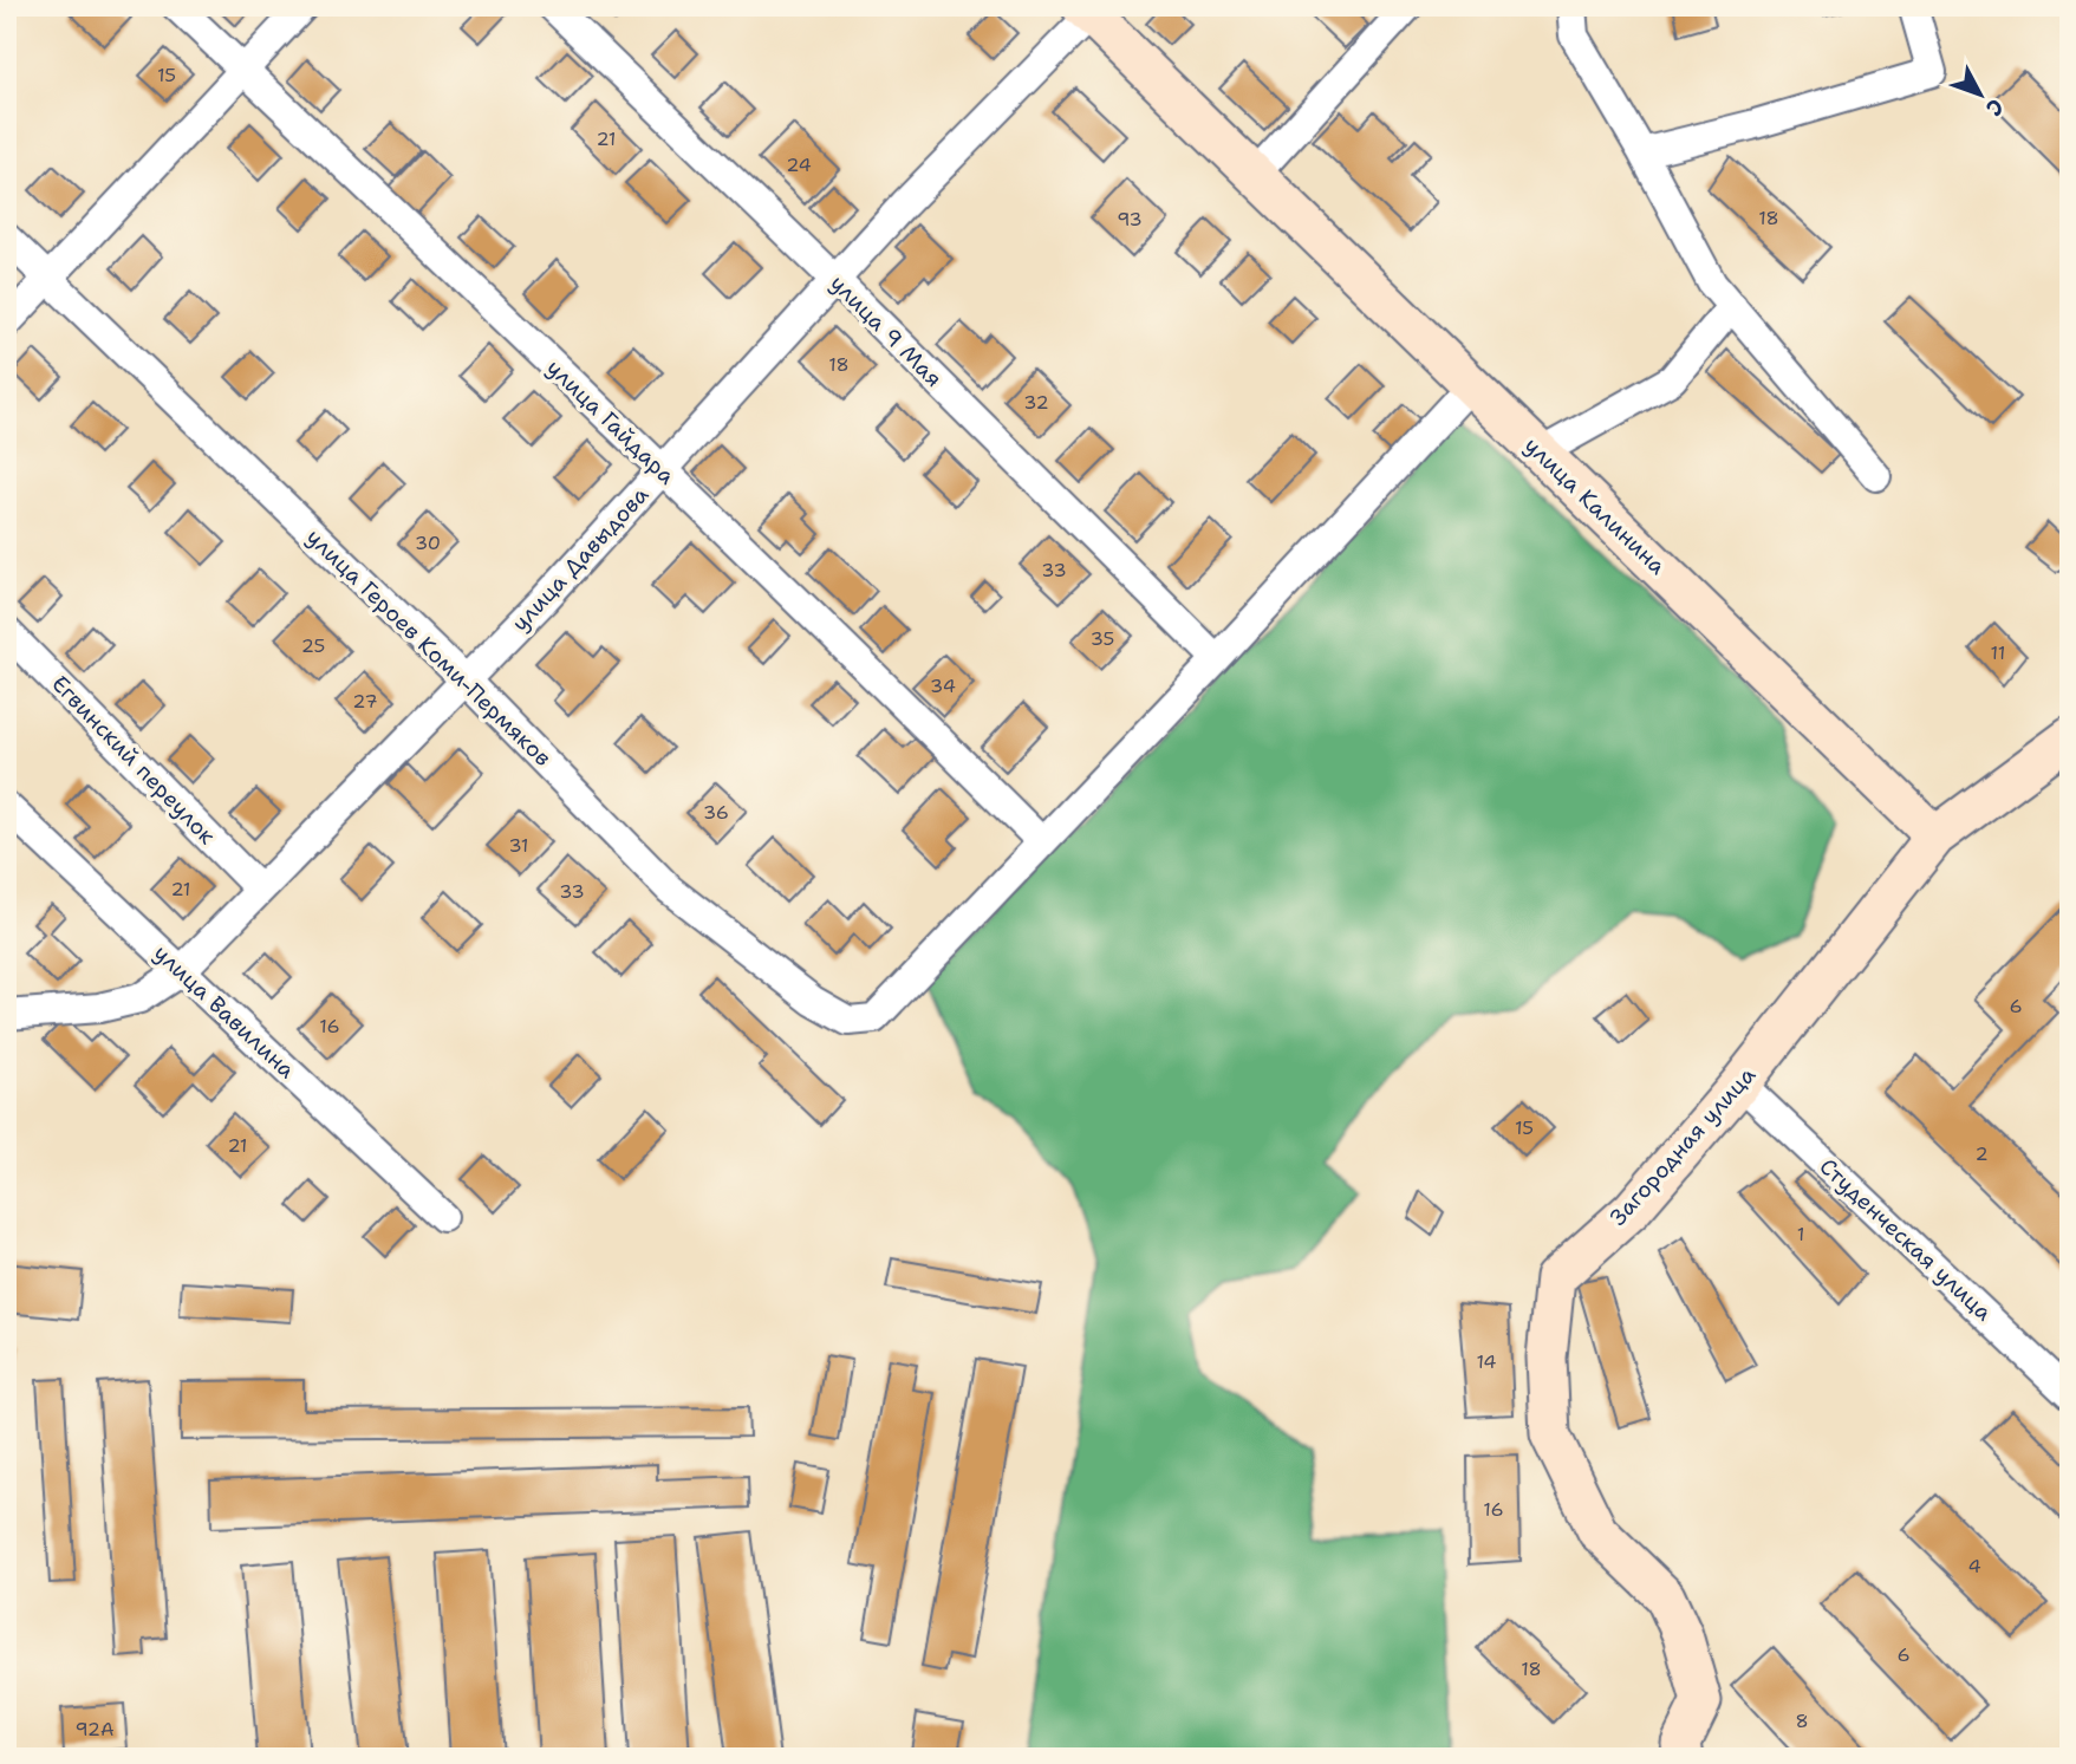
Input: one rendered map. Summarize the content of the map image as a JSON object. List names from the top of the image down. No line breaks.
{"streets":{"street":["улица 9 Мая","улица Гайдара","улица Калинина","улица Давыдова","улица Героев Коми-Пермяков","Егвинский переулок","улица Вавилина","Загородная улица","Студенческая улица"]},"crossings":[["улица 9 Мая","улица Давыдова"],["улица Гайдара","улица Давыдова"],["улица Гайдара","улица Героев Коми-Пермяков"],["улица Калинина","улица Давыдова"],["улица Калинина","Загородная улица"],["улица Давыдова","улица Героев Коми-Пермяков"],["улица Давыдова","Егвинский переулок"],["улица Давыдова","улица Вавилина"],["Загородная улица","Студенческая улица"]],"house_numbers":["15","21","24","18","93","18","32","30","33","35","25","11","34","27","36","31","21","33","6","16","15","21","2","1","14","16","4","6","18","8","92А"],"north":"bottom right"}
